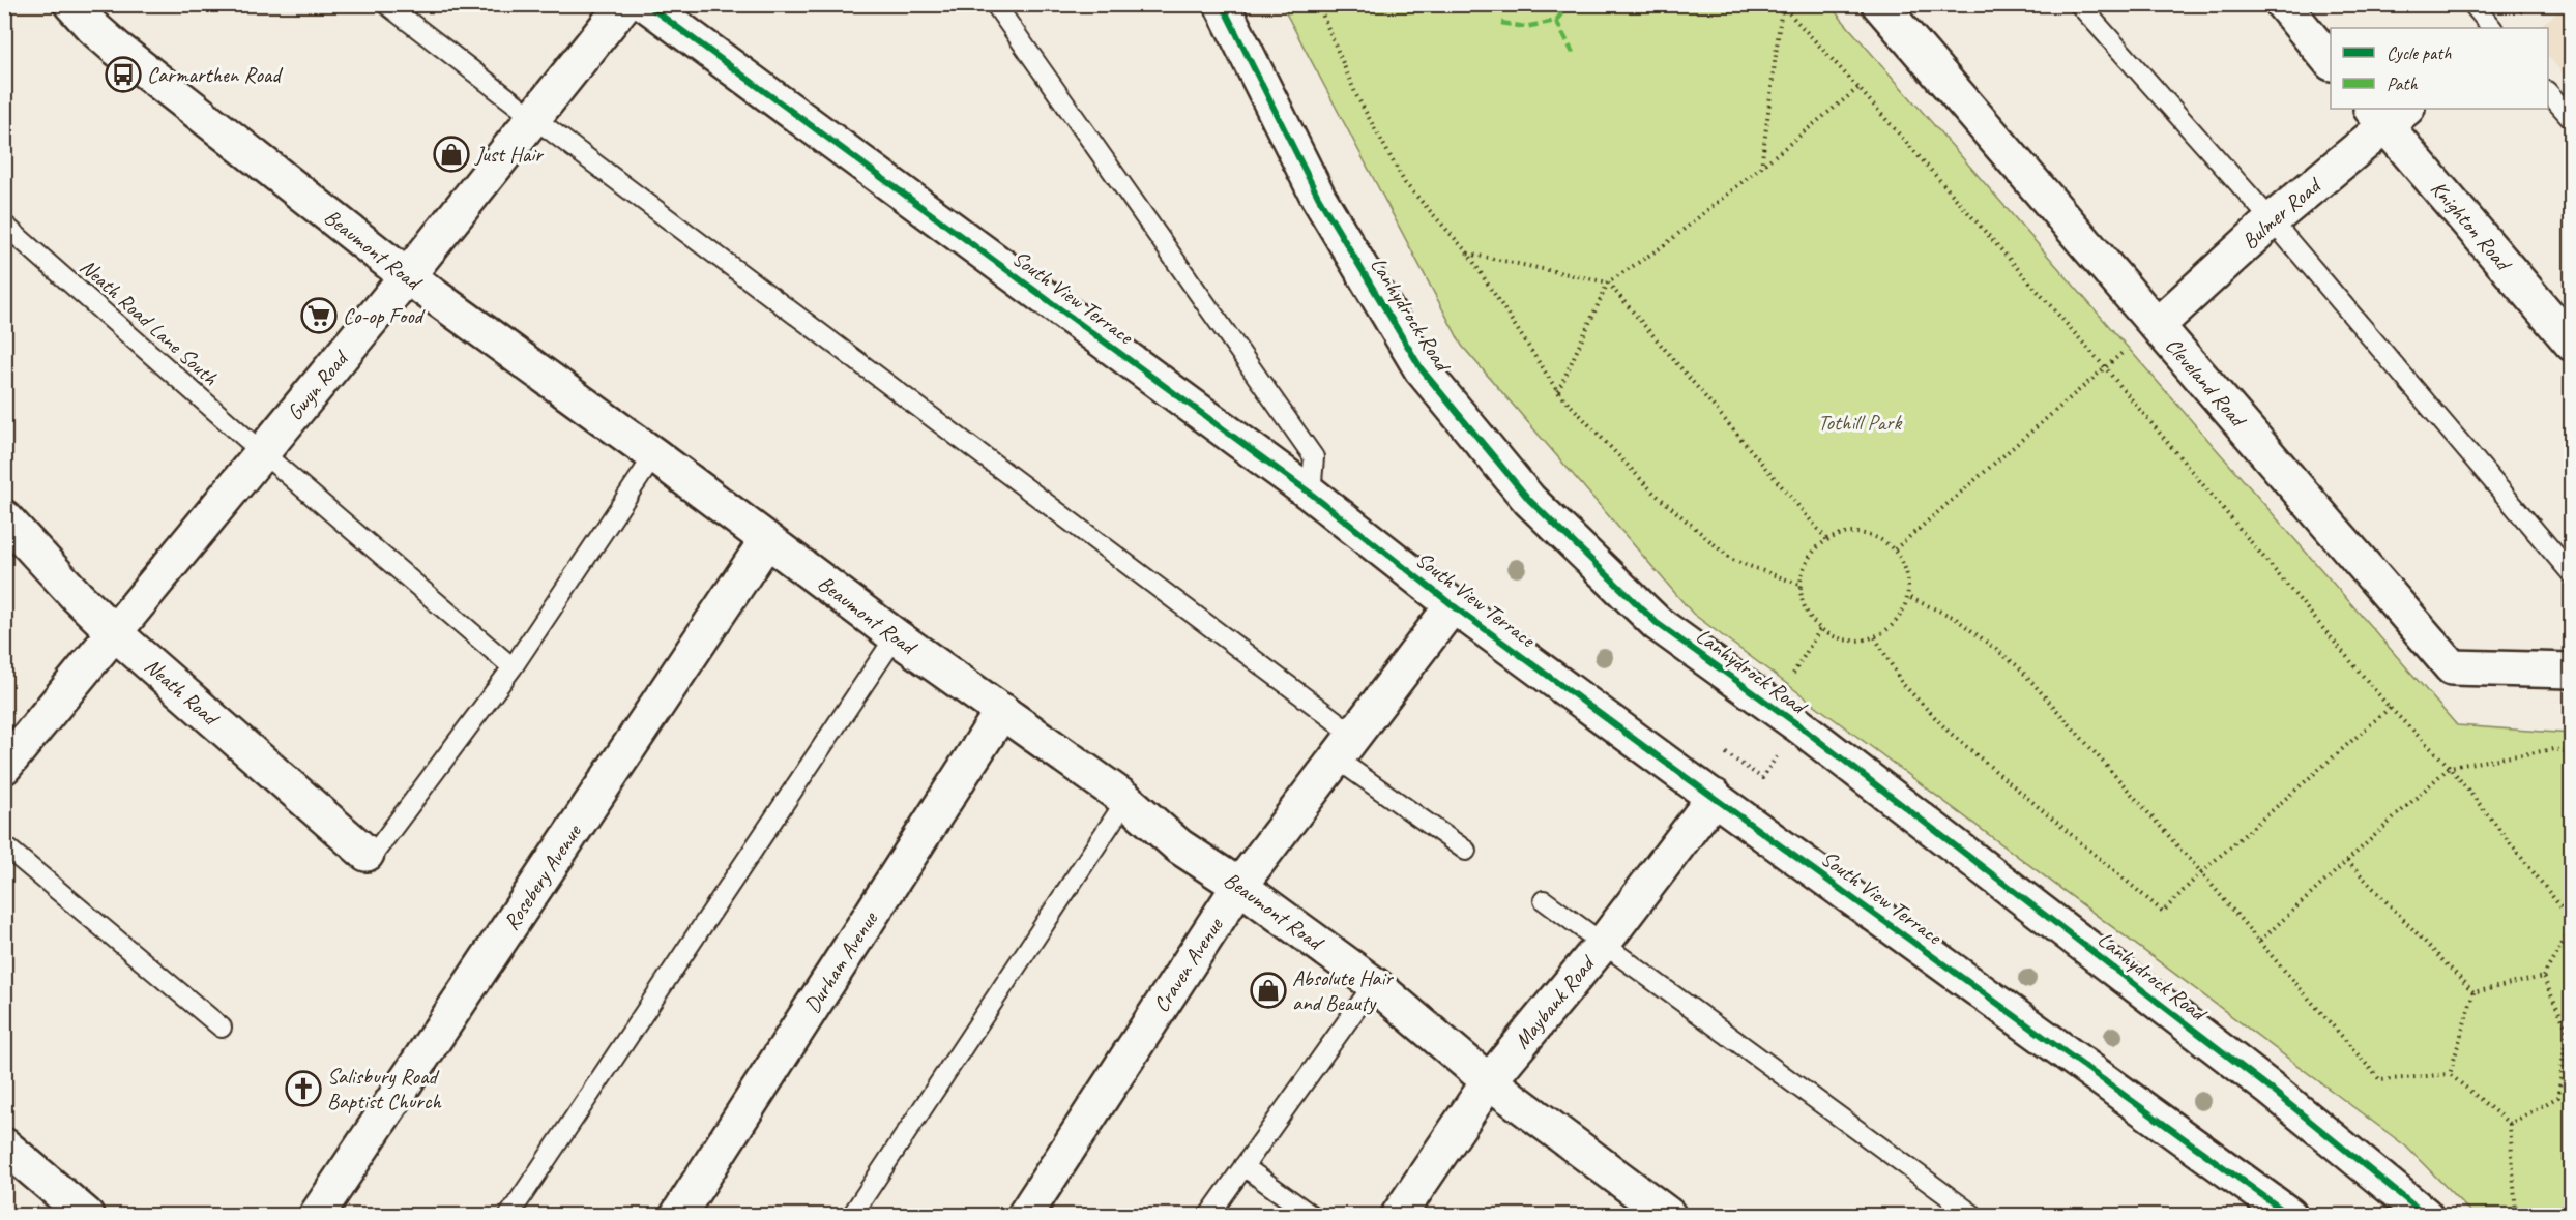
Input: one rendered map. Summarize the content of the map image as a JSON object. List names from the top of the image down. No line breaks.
{"streets":{"street":["Bulmer Road","Knighton Road","Beaumont Road","South View Terrace","Lanhydrock Road","Cleveland Road","Gwyn Road","Neath Road","Rosebery Avenue","Durham Avenue","Craven Avenue","Maybank Road"],"lane":["Neath Road Lane South"]},"crossings":[["Bulmer Road","Knighton Road"],["Bulmer Road","Cleveland Road"],["Beaumont Road","Gwyn Road"],["Beaumont Road","Rosebery Avenue"],["Beaumont Road","Durham Avenue"],["Beaumont Road","Craven Avenue"],["Beaumont Road","Maybank Road"],["South View Terrace","Craven Avenue"],["South View Terrace","Maybank Road"],["Neath Road Lane South","Gwyn Road"],["Gwyn Road","Neath Road"]],"parks":["Tothill Park"],"places":{"bus stop":["Carmarthen Road"],"shop":["Just Hair","Absolute Hair and Beauty"],"supermarket":["Co-op Food"],"church":["Salisbury Road Baptist Church"]},"legend":["Cycle path","Path"]}
